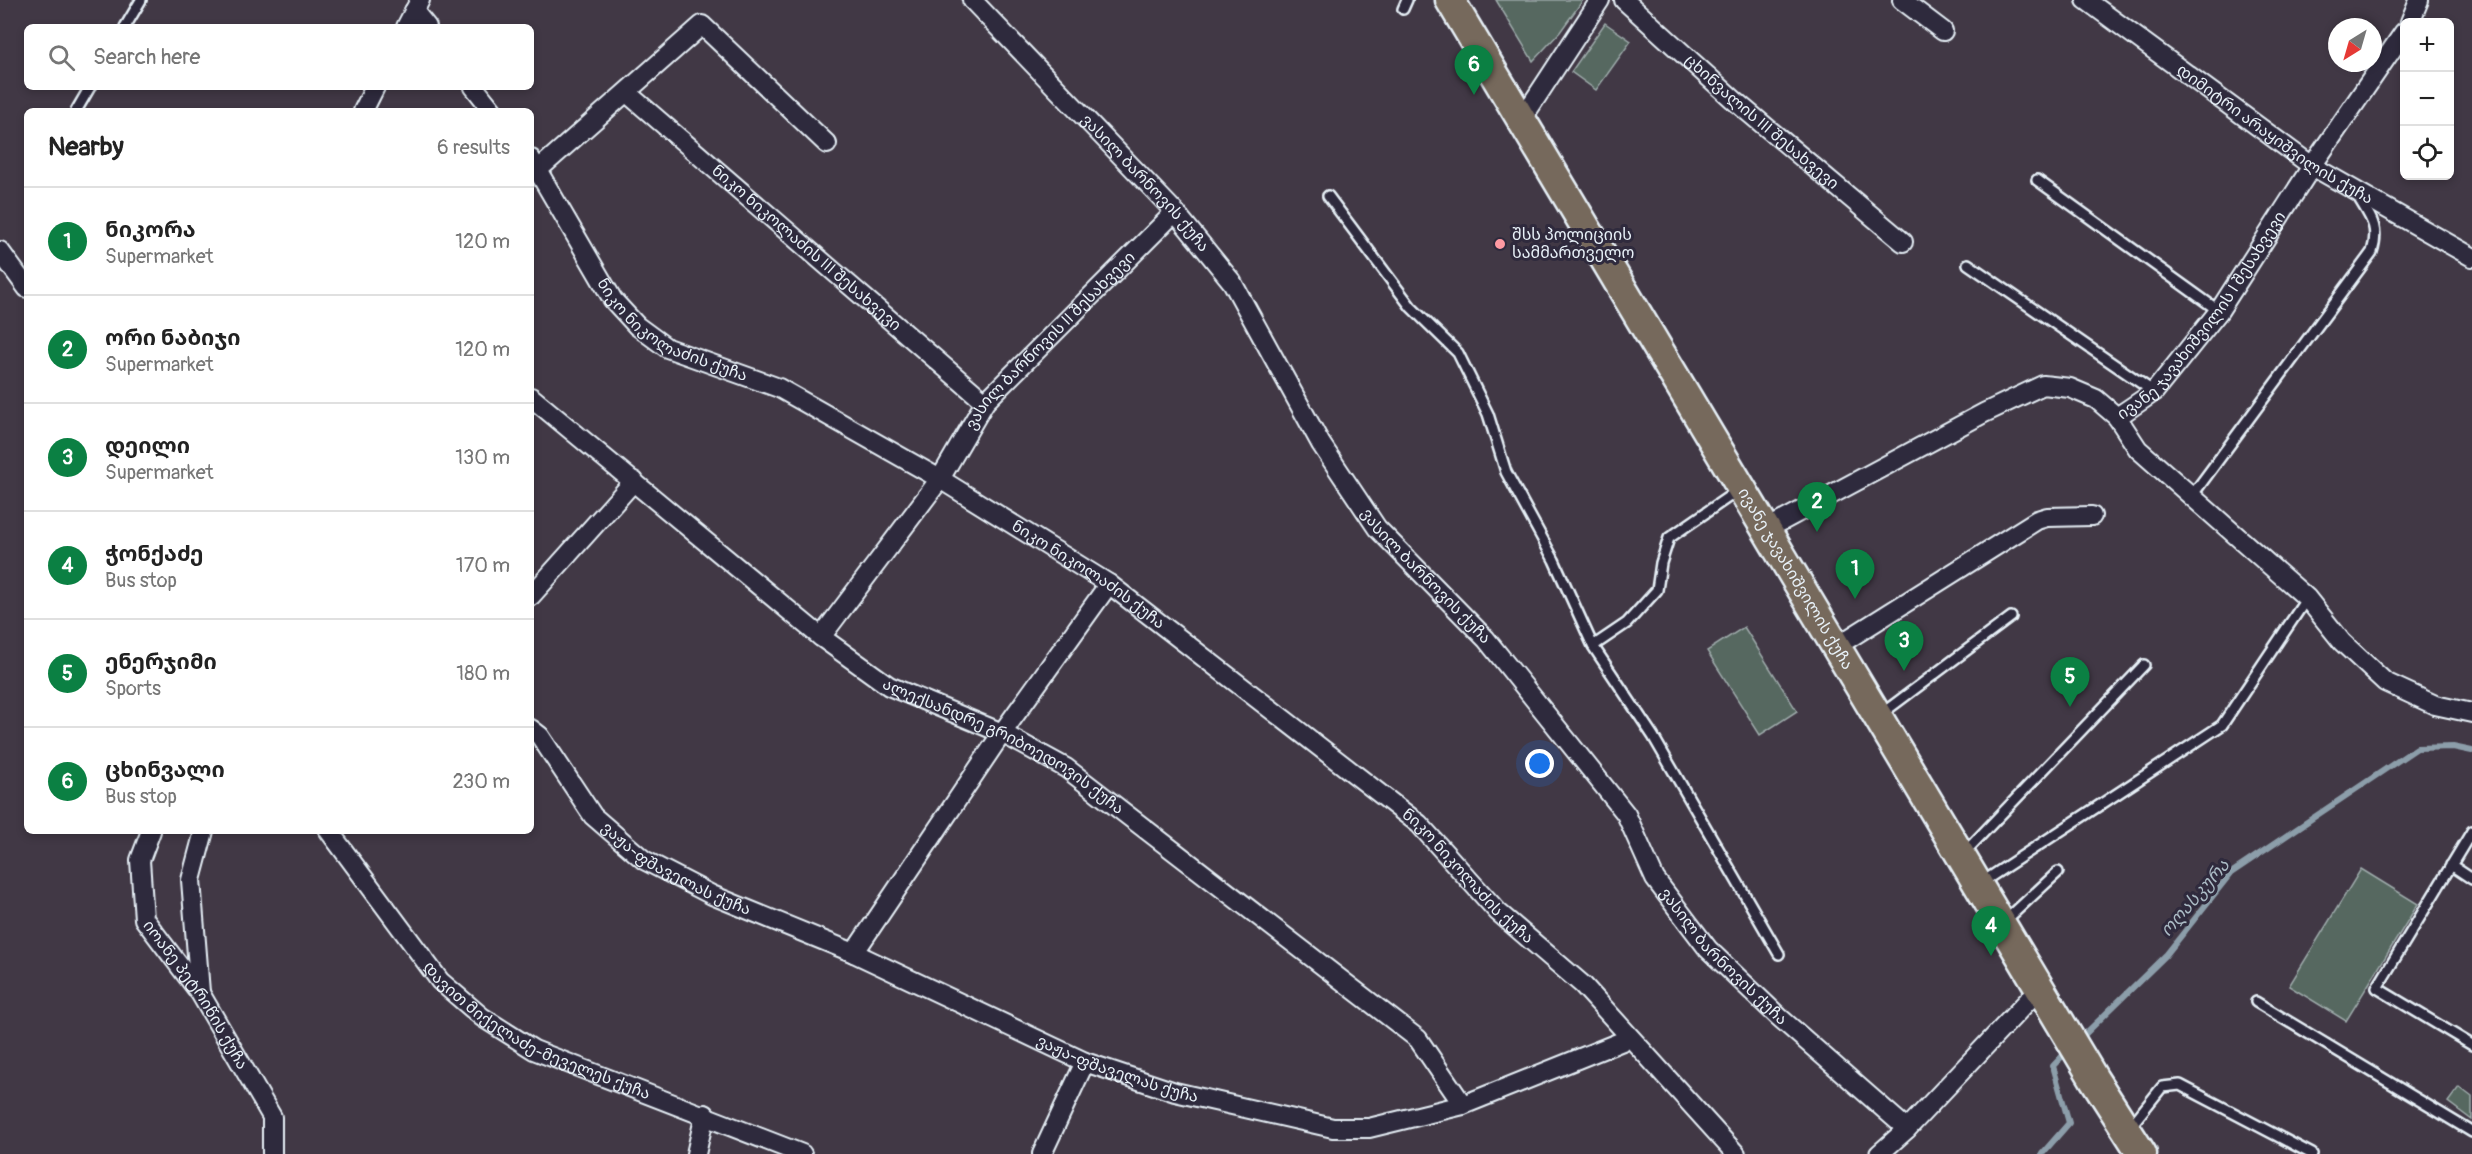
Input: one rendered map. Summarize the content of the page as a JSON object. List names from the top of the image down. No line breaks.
{"streets":{"main road":["ივანე ჯავახიშვილის ქუჩა"],"street":["ცხინვალის III შესახვევი","დიმიტრი არაყიშვილის ქუჩა","ვასილ ბარნოვის ქუჩა","ნიკო ნიკოლაძის III შესახვევი","ივანე ჯავახიშვილის I შესახვევი","ნიკო ნიკოლაძის ქუჩა","ვასილ ბარნოვის II შესახვევი","ალექსანდრე გრიბოედოვის ქუჩა","ვაჟა-ფშაველას ქუჩა","იოანე პეტრიწის ქუჩა","დავით მიქელაძე-მეველეს ქუჩა"]},"crossings":[["დიმიტრი არაყიშვილის ქუჩა","ივანე ჯავახიშვილის I შესახვევი"],["ვასილ ბარნოვის ქუჩა","ვასილ ბარნოვის II შესახვევი"],["ნიკო ნიკოლაძის III შესახვევი","ვასილ ბარნოვის II შესახვევი"],["ივანე ჯავახიშვილის I შესახვევი","ივანე ჯავახიშვილის ქუჩა"],["ნიკო ნიკოლაძის ქუჩა","ვასილ ბარნოვის II შესახვევი"],["ნიკო ნიკოლაძის ქუჩა","ვაჟა-ფშაველას ქუჩა"],["ვასილ ბარნოვის II შესახვევი","ალექსანდრე გრიბოედოვის ქუჩა"],["ალექსანდრე გრიბოედოვის ქუჩა","ვაჟა-ფშაველას ქუჩა"]],"water":["ოღასკურა"],"places":["შსს პოლიციის სამმართველო"],"north":"bottom left","page":{"map_buttons":["+","−"],"search":"Search here","pins":["6","2","1","3","5","4"],"heading":["Nearby","6 results"],"list":[{"mark":"1","name":"ნიკორა","note":"Supermarket","value":"120 m"},{"mark":"2","name":"ორი ნაბიჯი","note":"Supermarket","value":"120 m"},{"mark":"3","name":"დეილი","note":"Supermarket","value":"130 m"},{"mark":"4","name":"ჭონქაძე","note":"Bus stop","value":"170 m"},{"mark":"5","name":"ენერჯიმი","note":"Sports","value":"180 m"},{"mark":"6","name":"ცხინვალი","note":"Bus stop","value":"230 m"}]}}
